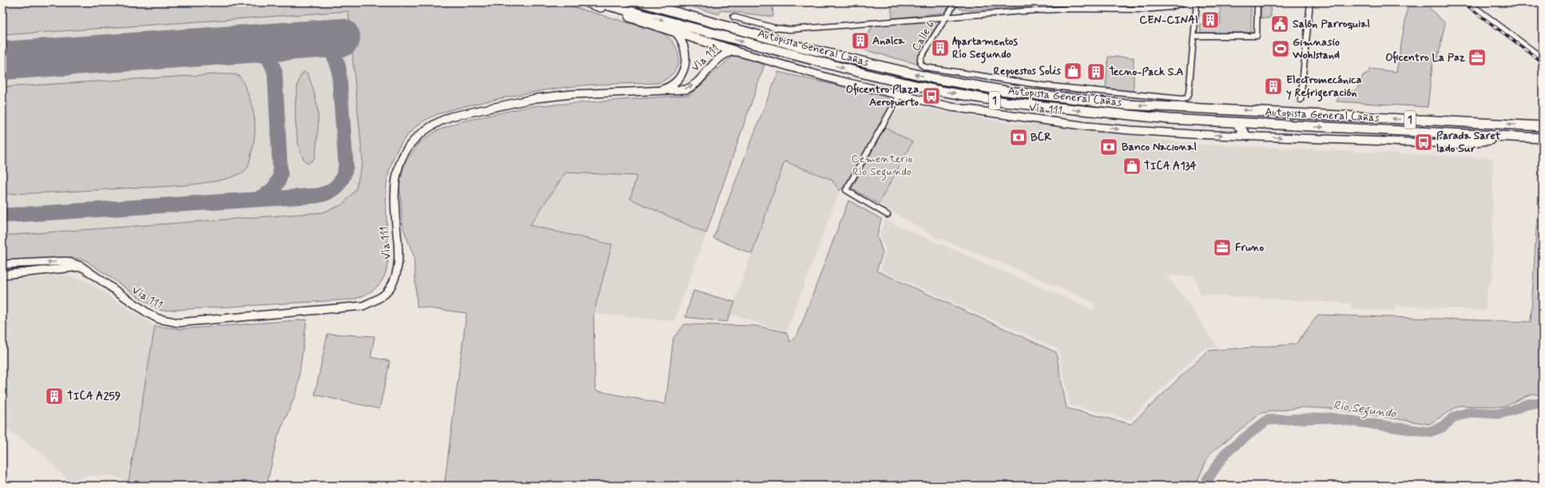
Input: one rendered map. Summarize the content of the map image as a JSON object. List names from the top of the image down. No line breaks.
{"streets":{"highway":["Autopista General Cañas","1"],"main road":["Vía 111"],"street":["Calle 6"]},"water":["Río Segundo"],"parks":["Cementerio Río Segundo"],"places":{"building":["CEN-CINAI","Analca","Apartamentos Río Segundo","Tecno-Pack S.A","Electromecánica y Refrigeración","TICA A259"],"public building":["Salón Parroquial"],"sports":["Gimnasio Wohlstand"],"office":["Oficentro La Paz","Fruno"],"shop":["Repuestos Solis","TICA A134"],"bus stop":["Oficentro Plaza Aeropuerto","Parada Saret lado Sur"],"bank":["BCR","Banco Nacional"]}}
